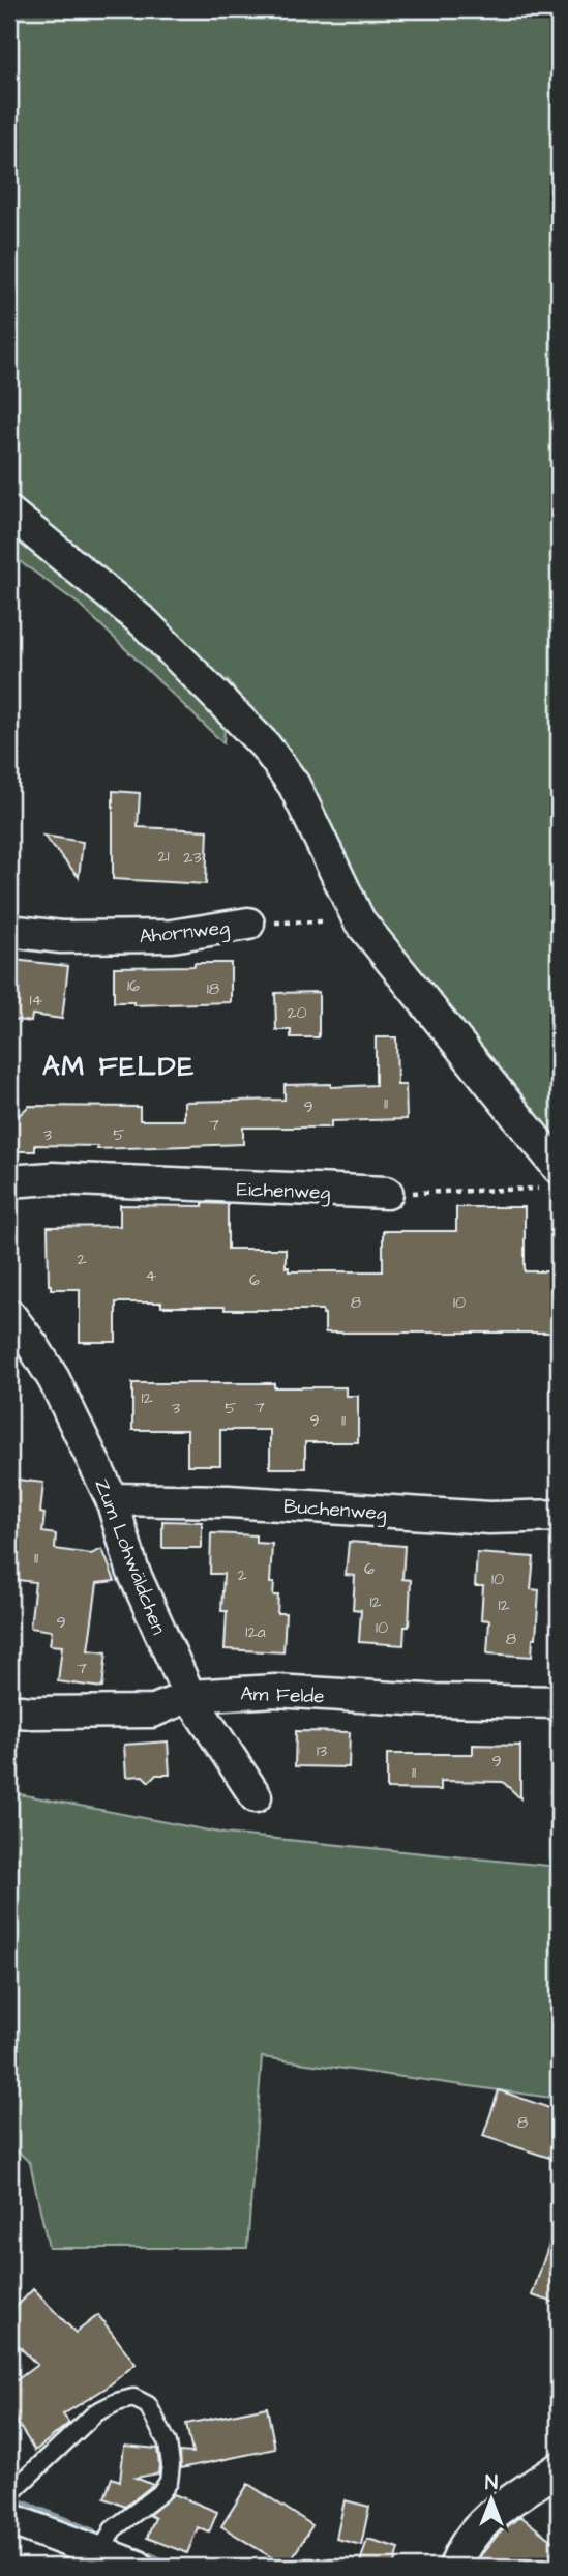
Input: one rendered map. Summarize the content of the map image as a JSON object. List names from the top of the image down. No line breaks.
{"streets":{"street":["Ahornweg","Eichenweg","Buchenweg","Zum Lohwäldchen","Am Felde"]},"crossings":[["Buchenweg","Zum Lohwäldchen"],["Zum Lohwäldchen","Am Felde"]],"districts":["AM FELDE"],"house_numbers":["21","23","16","18","14","20","11","9","7","3","5","2","4","6","8","10","12","7","3","5","9","11","11","6","2","10","12","12","9","10","12a","8","7","13","9","11","8"],"north":"top"}
